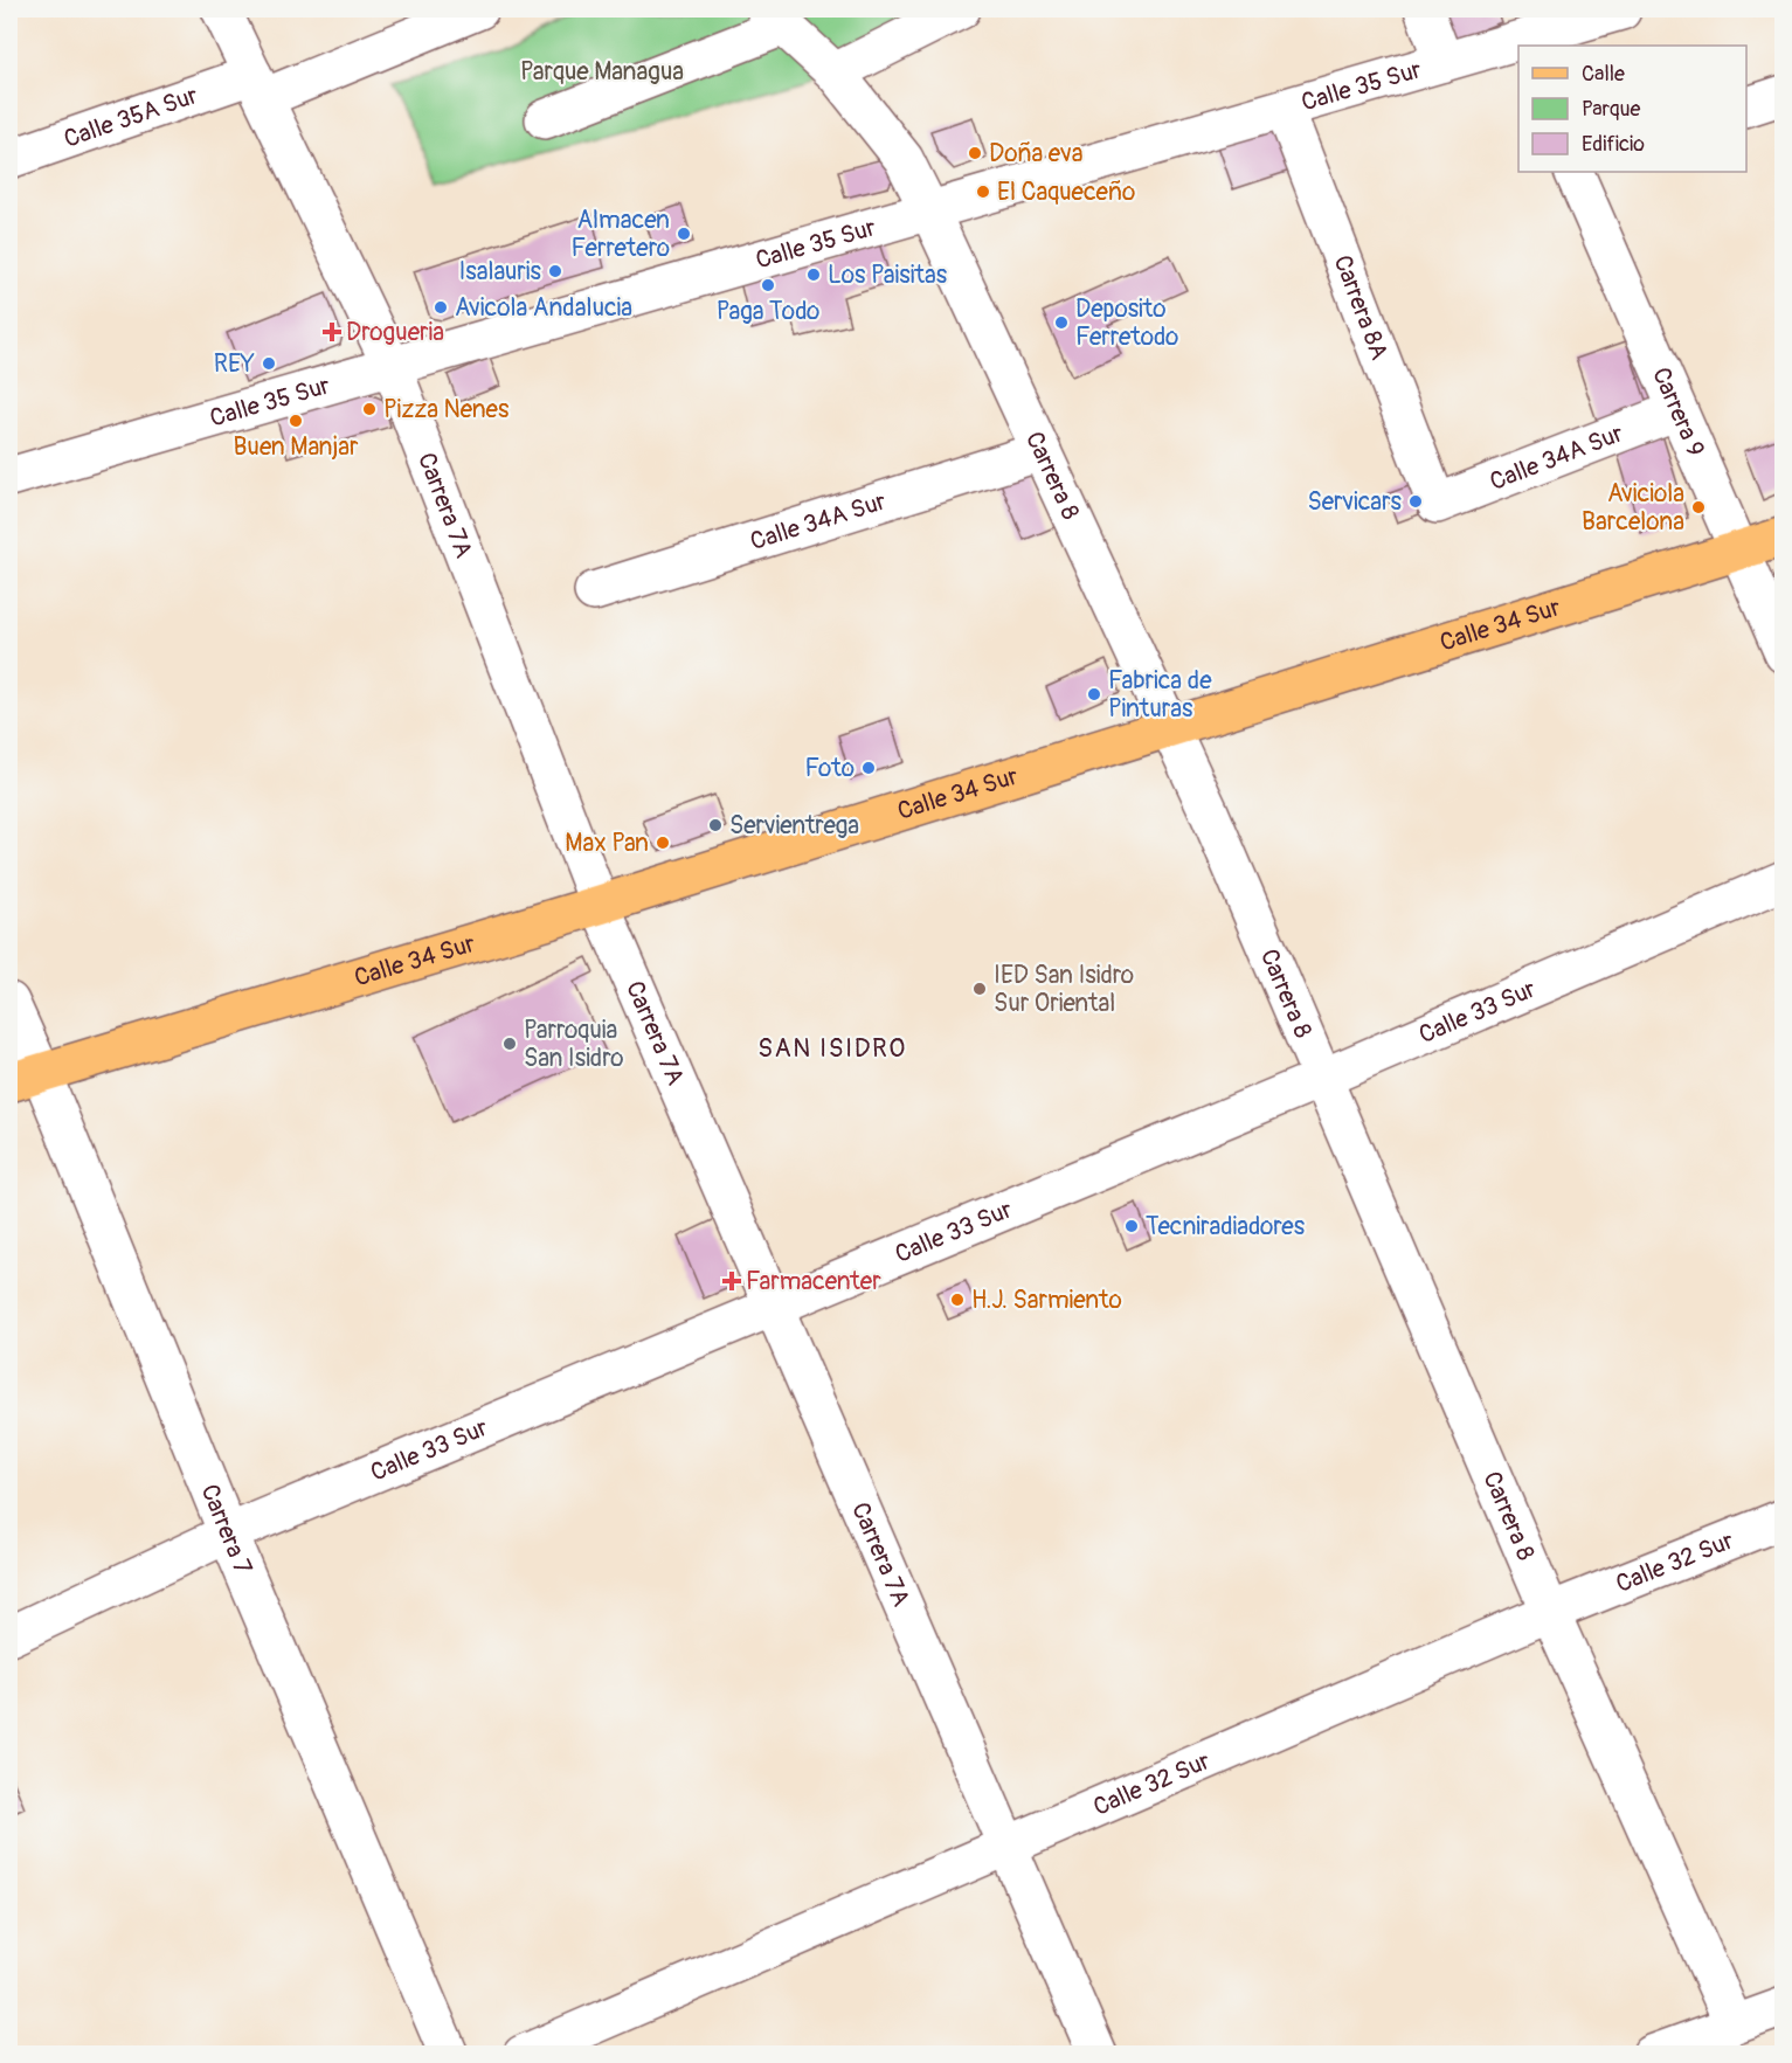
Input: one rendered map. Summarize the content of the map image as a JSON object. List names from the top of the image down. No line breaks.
{"streets":{"main road":["Calle 34 Sur"],"street":["Calle 35 Sur","Calle 35A Sur","Carrera 8A","Carrera 9","Calle 34A Sur","Carrera 8","Carrera 7A","Calle 33 Sur","Carrera 7","Calle 32 Sur"]},"crossings":[["Calle 35 Sur","Carrera 8A"],["Calle 35 Sur","Carrera 8"],["Calle 35 Sur","Carrera 7A"],["Calle 35A Sur","Carrera 7A"],["Carrera 8A","Calle 34A Sur"],["Carrera 9","Calle 34A Sur"],["Carrera 9","Calle 34 Sur"],["Calle 34A Sur","Carrera 8"],["Carrera 8","Calle 34 Sur"],["Carrera 8","Calle 33 Sur"],["Carrera 8","Calle 32 Sur"],["Carrera 7A","Calle 34 Sur"],["Carrera 7A","Calle 33 Sur"],["Carrera 7A","Calle 32 Sur"],["Calle 34 Sur","Carrera 7"],["Calle 33 Sur","Carrera 7"]],"districts":["SAN ISIDRO"],"parks":["Parque Managua"],"places":{"other":["Doña eva","El Caqueceño","Almacen Ferretero","Isalauris","Los Paisitas","Paga Todo","Avicola Andalucia","Deposito Ferretodo","REY","Pizza Nenes","Buen Manjar","Servicars","Aviciola Barcelona","Fabrica de Pinturas","Foto","Servientrega","Max Pan","IED San Isidro Sur Oriental","Parroquia San Isidro","Tecniradiadores","H.J. Sarmiento"],"health":["Drogueria","Farmacenter"]},"legend":["Calle","Parque","Edificio"]}
